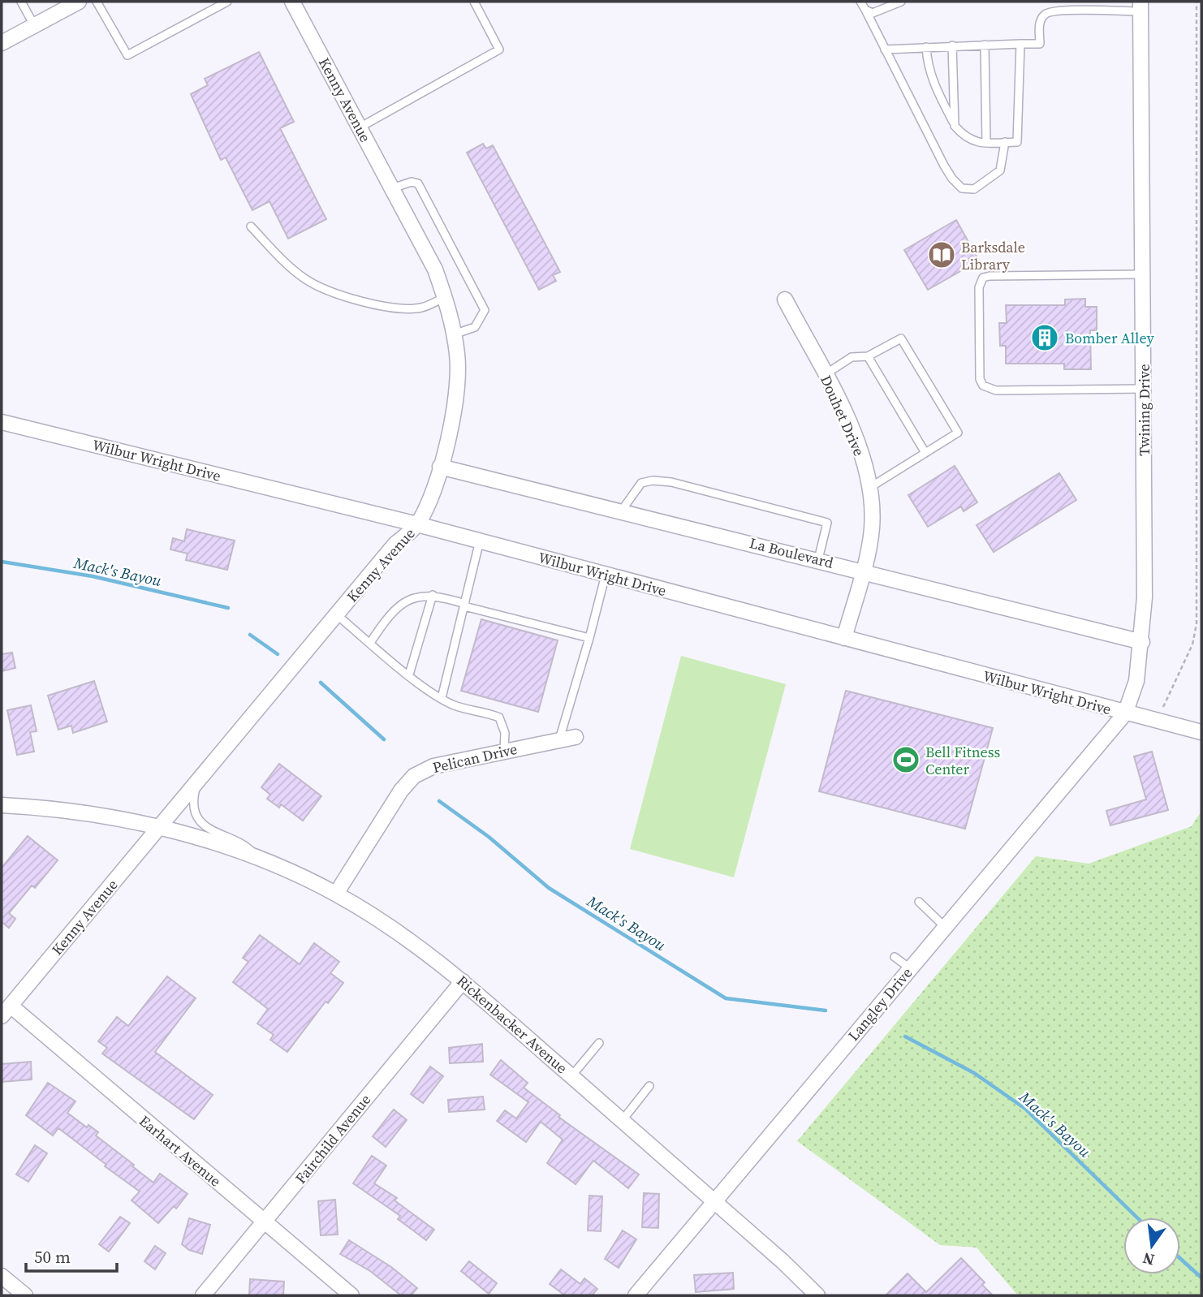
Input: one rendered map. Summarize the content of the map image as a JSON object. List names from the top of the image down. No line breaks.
{"streets":{"street":["Kenny Avenue","Twining Drive","Douhet Drive","Wilbur Wright Drive","La Boulevard","Pelican Drive","Langley Drive","Rickenbacker Avenue","Fairchild Avenue","Earhart Avenue"]},"crossings":[["Kenny Avenue","Wilbur Wright Drive"],["Kenny Avenue","La Boulevard"],["Kenny Avenue","Rickenbacker Avenue"],["Kenny Avenue","Earhart Avenue"],["Twining Drive","Wilbur Wright Drive"],["Twining Drive","La Boulevard"],["Twining Drive","Langley Drive"],["Douhet Drive","Wilbur Wright Drive"],["Douhet Drive","La Boulevard"],["Wilbur Wright Drive","Langley Drive"],["Pelican Drive","Rickenbacker Avenue"],["Langley Drive","Rickenbacker Avenue"],["Rickenbacker Avenue","Fairchild Avenue"],["Fairchild Avenue","Earhart Avenue"]],"water":["Mack's Bayou"],"places":{"library":["Barksdale Library"],"building":["Bomber Alley"],"sports":["Bell Fitness Center"]},"scale_bar":"50 m","north":"bottom"}
